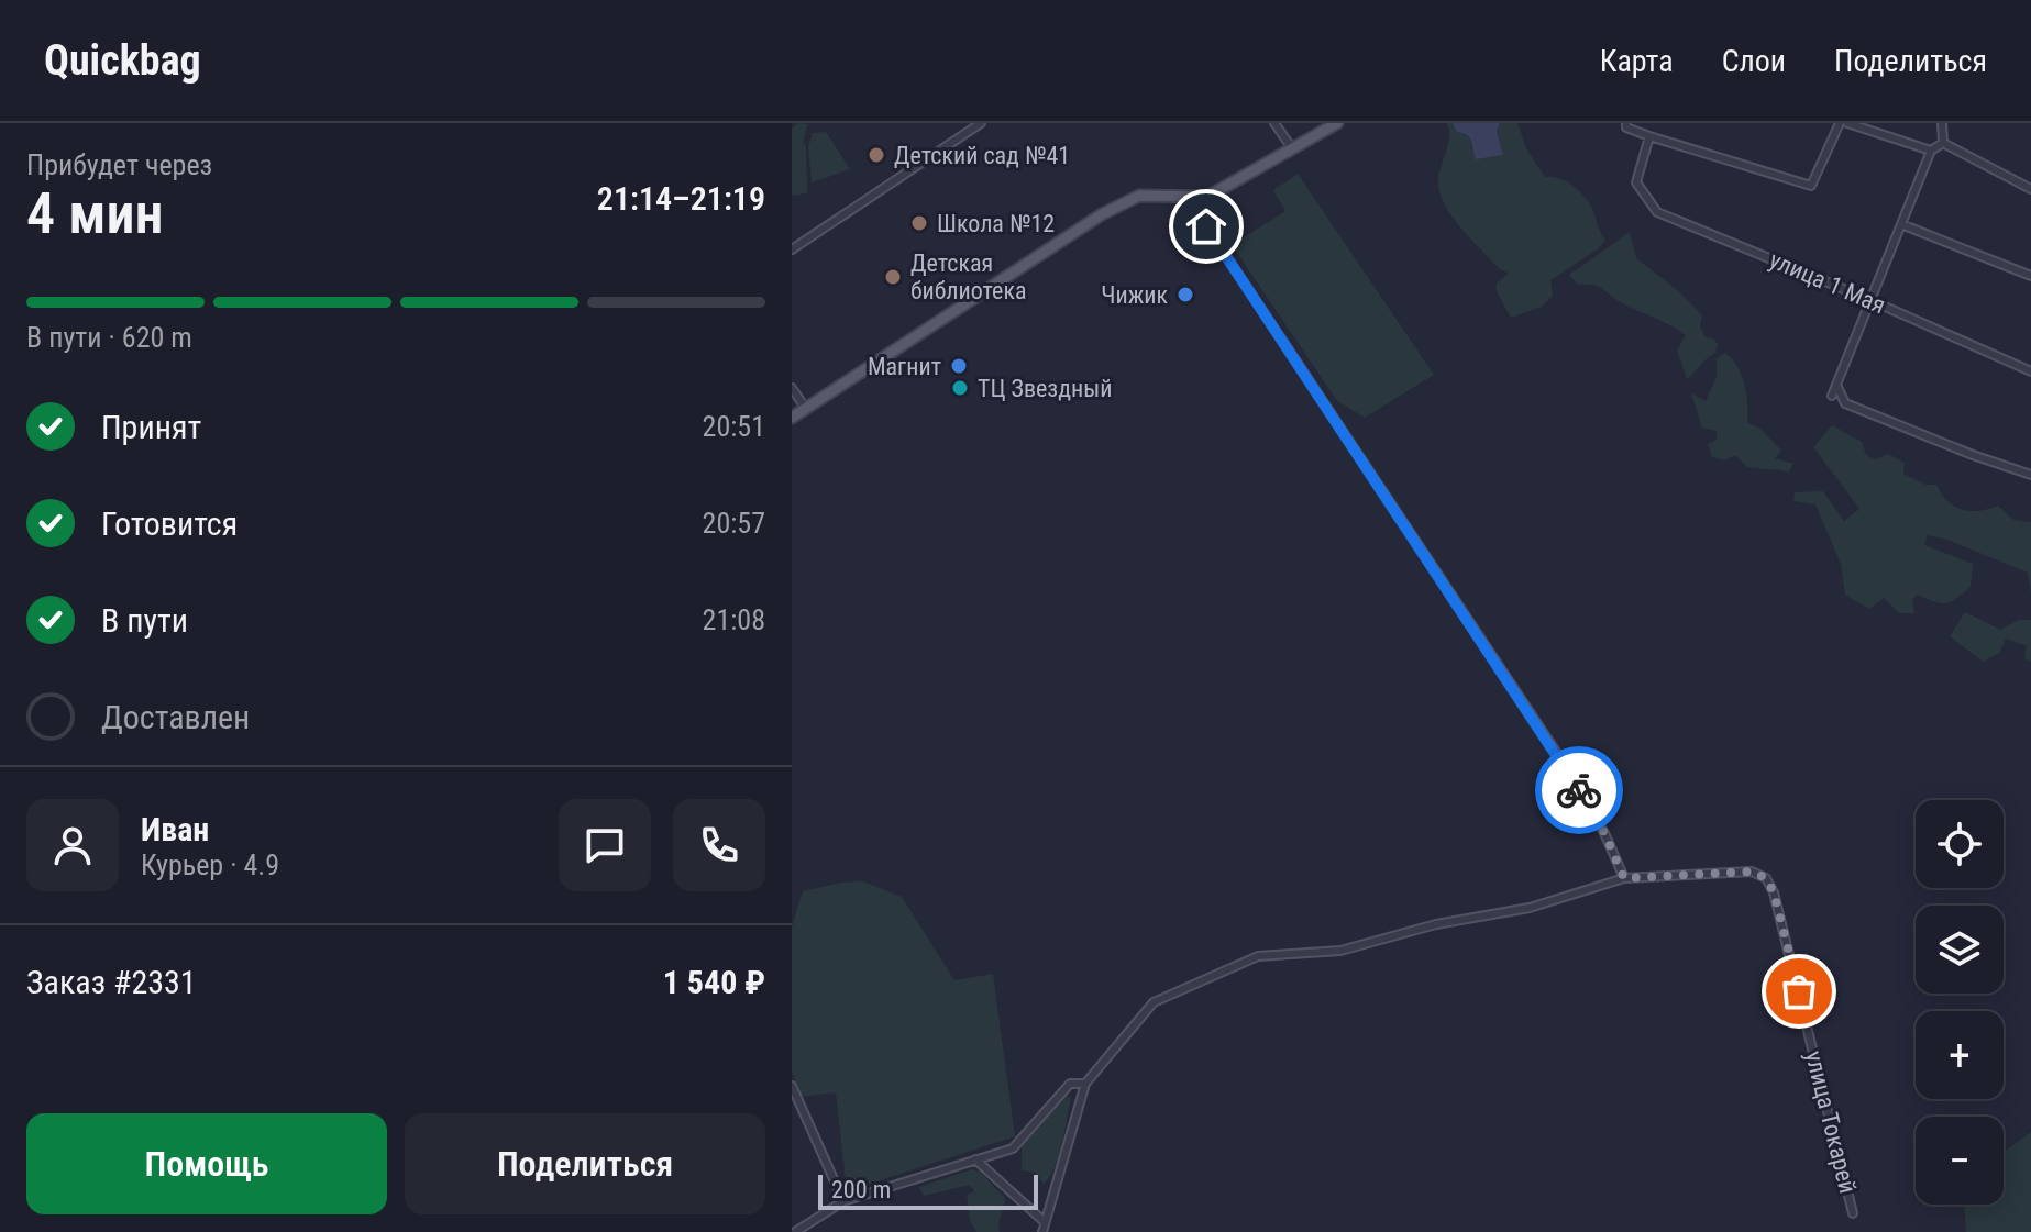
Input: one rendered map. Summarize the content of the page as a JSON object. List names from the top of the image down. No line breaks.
{"streets":{"street":["улица 1 Мая","улица Токарей"]},"places":["Детский сад №41","Школа №12","Детская библиотека","Чижик","Магнит","ТЦ Звездный"],"scale_bar":"200 m","page":{"header":"Quickbag","nav":["Карта","Слои","Поделиться"],"heading":["4 мин","Прибудет через","21:14–21:19"],"panel":["Иван","Курьер · 4.9","Заказ #2331","1 540 ₽"],"bar":"В пути · 620 m","list":[["Принят","20:51"],["Готовится","20:57"],["В пути","21:08"],"Доставлен"],"map_buttons":["+","−"],"buttons":["Помощь","Поделиться"],"scale":"200 m"}}
